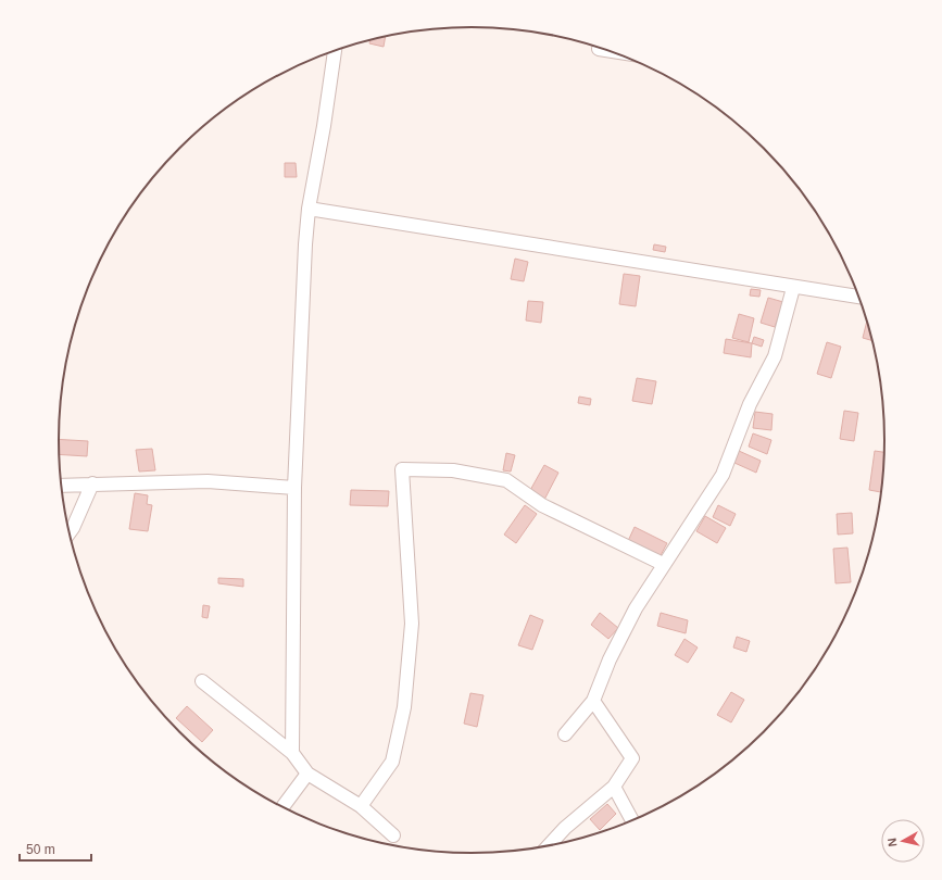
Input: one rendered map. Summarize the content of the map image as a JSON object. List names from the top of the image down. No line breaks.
{"scale_bar":"50 m","north":"left"}
